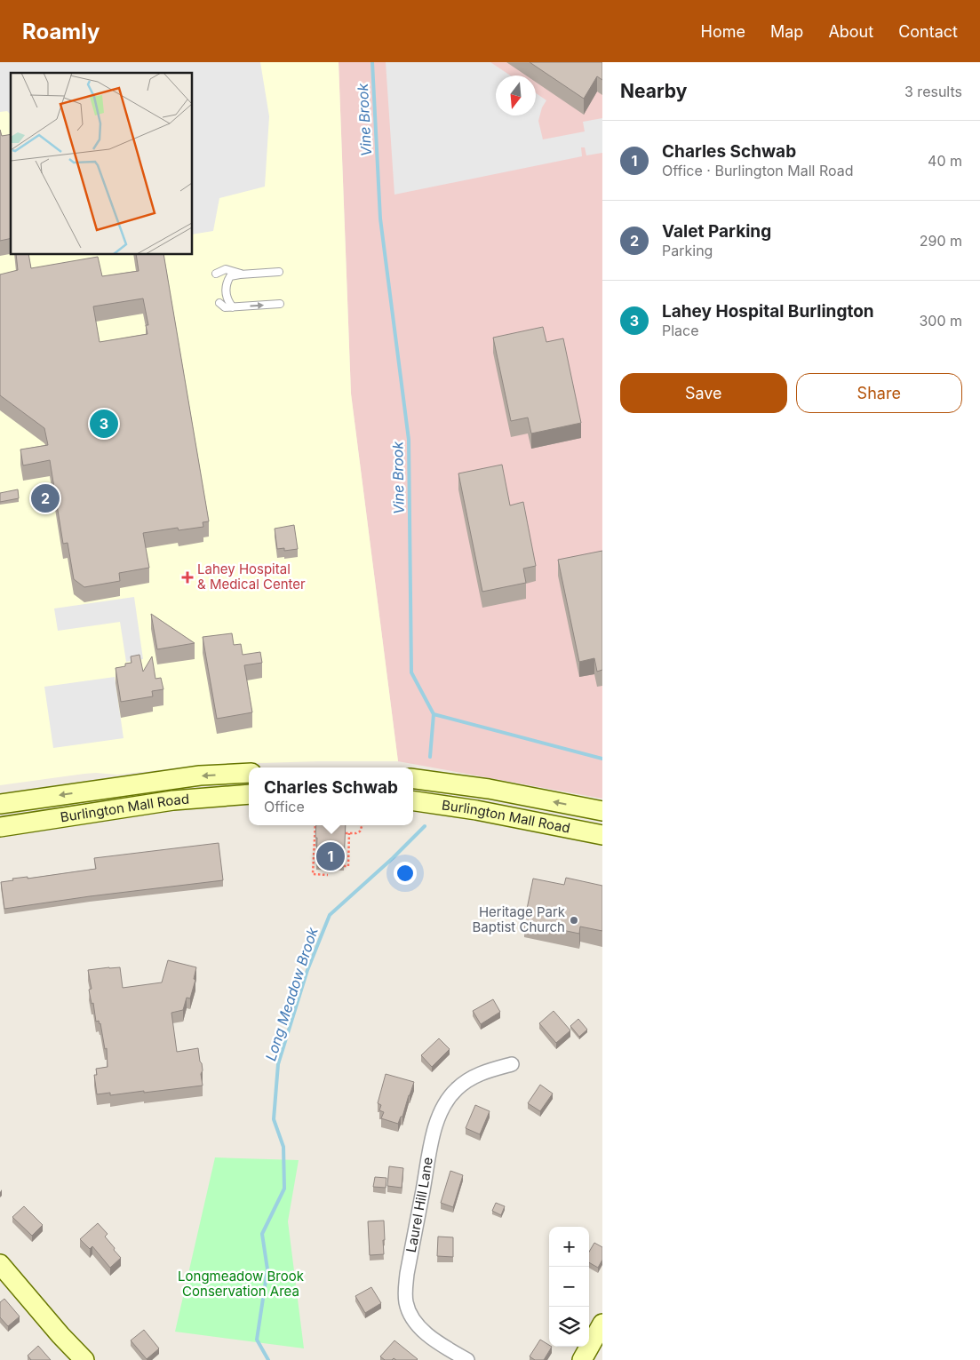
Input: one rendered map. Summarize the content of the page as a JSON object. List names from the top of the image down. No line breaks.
{"streets":{"main road":["Burlington Mall Road"],"street":["Laurel Hill Lane"]},"water":["Vine Brook","Long Meadow Brook"],"parks":["Longmeadow Brook Conservation Area"],"places":{"health":["Lahey Hospital & Medical Center"],"other":["Heritage Park Baptist Church"]},"north":"bottom","page":{"header":"Roamly","nav":["Home","Map","About","Contact"],"heading":["Nearby","3 results"],"list":[{"mark":"1","name":"Charles Schwab","note":"Office · Burlington Mall Road","value":"40 m"},{"mark":"2","name":"Valet Parking","note":"Parking","value":"290 m"},{"mark":"3","name":"Lahey Hospital Burlington","note":"Place","value":"300 m"}],"buttons":["Save","Share"],"pins":["3","2","1"],"popup":["Charles Schwab","Office"],"map_buttons":["+","−"]}}
